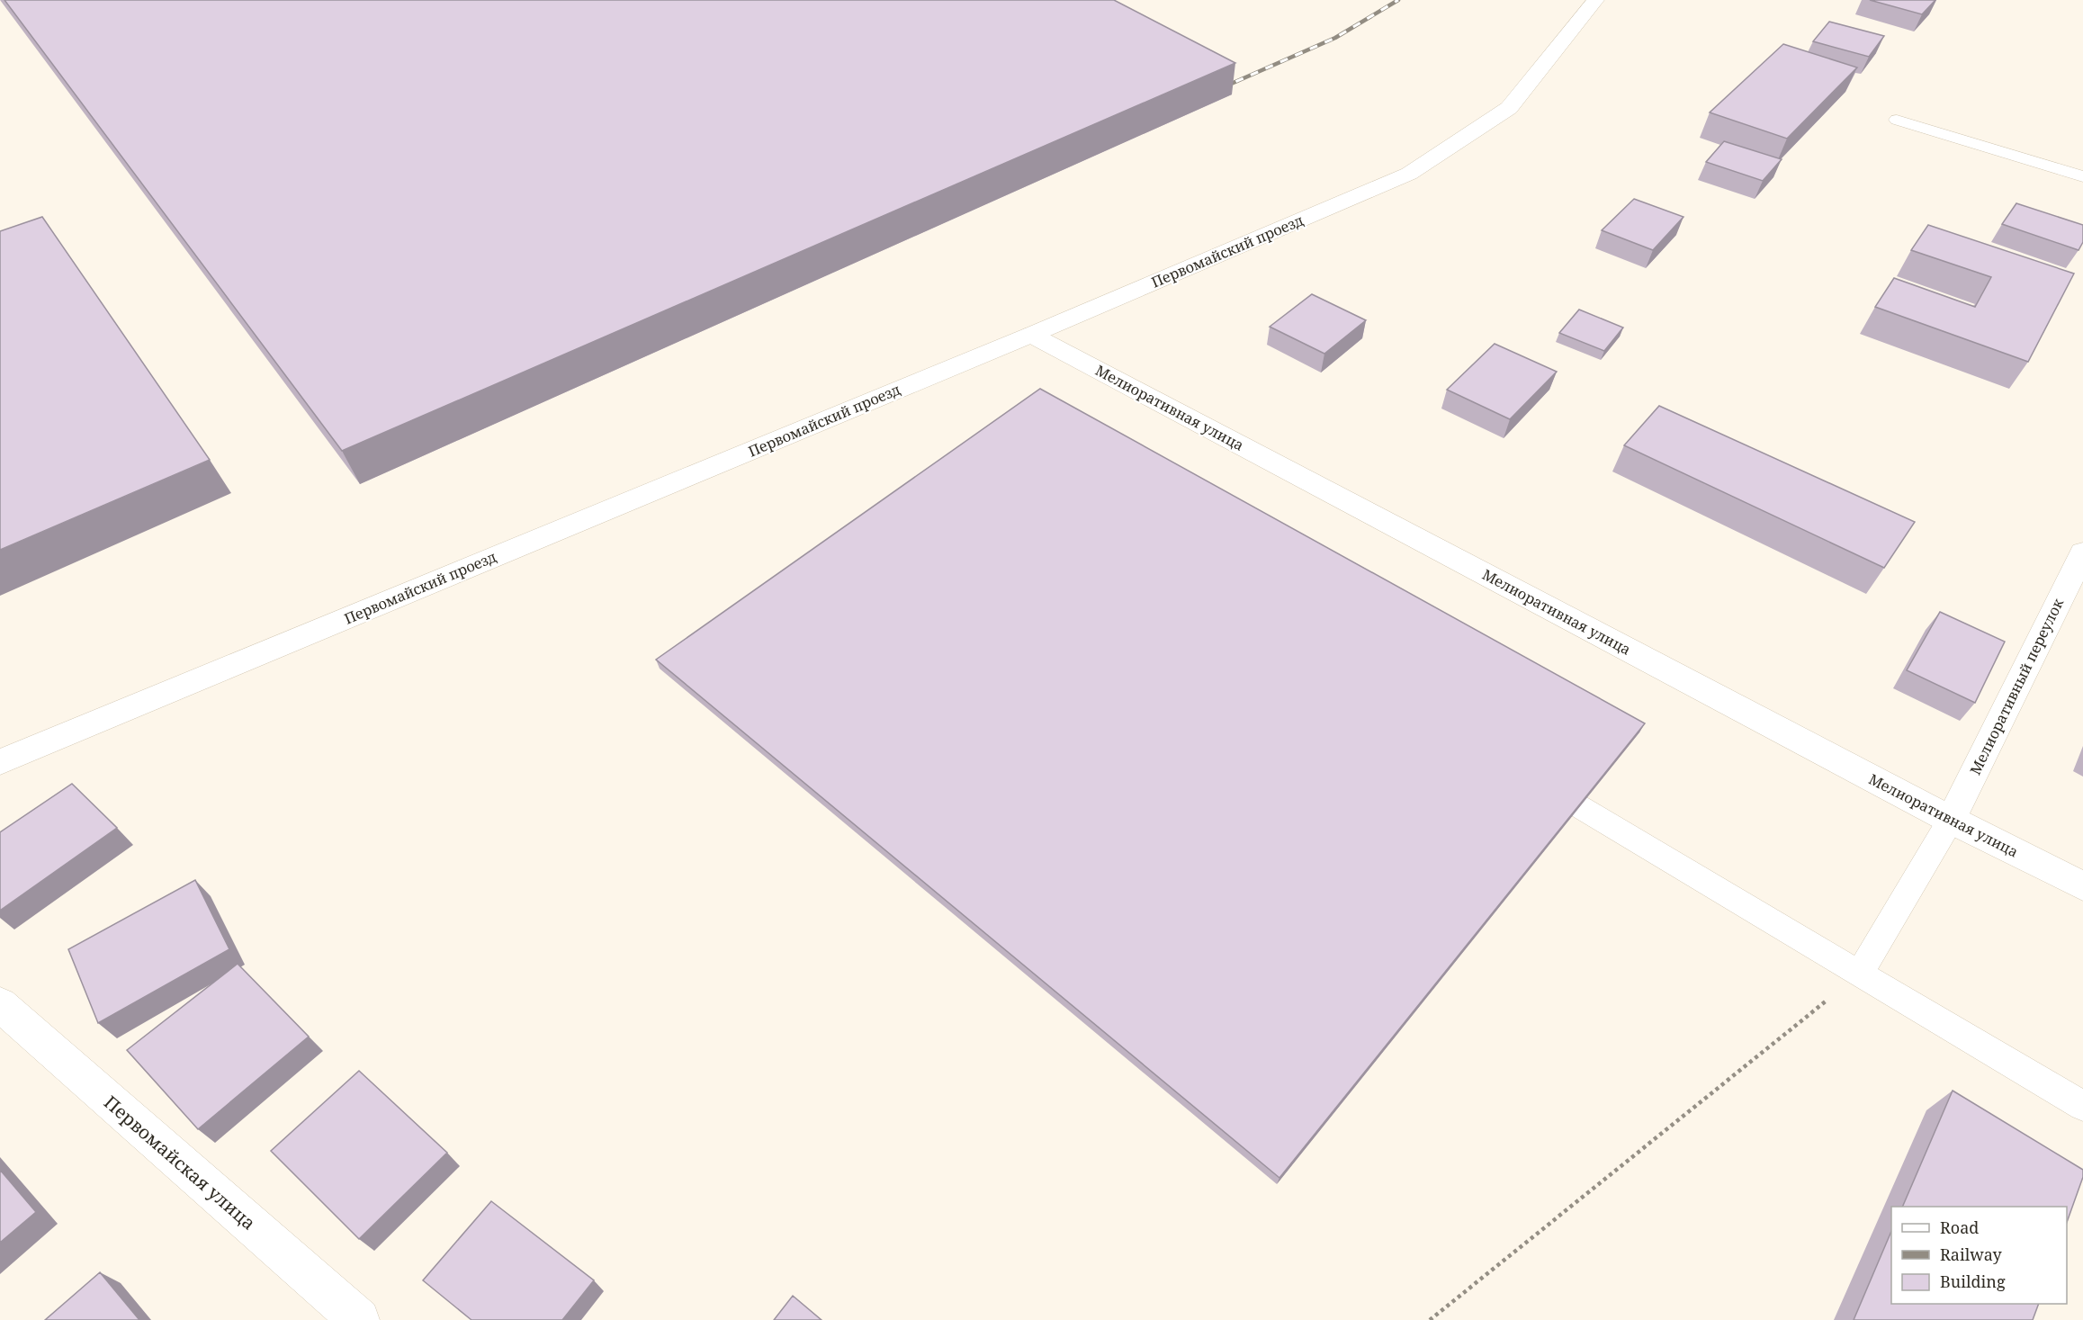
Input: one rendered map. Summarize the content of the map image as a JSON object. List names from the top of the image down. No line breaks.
{"streets":{"main road":["Первомайский проезд","Мелиоративная улица","Мелиоративный переулок","Первомайская улица"]},"crossings":[["Первомайский проезд","Мелиоративная улица"],["Мелиоративная улица","Мелиоративный переулок"]],"legend":["Road","Railway","Building"]}
